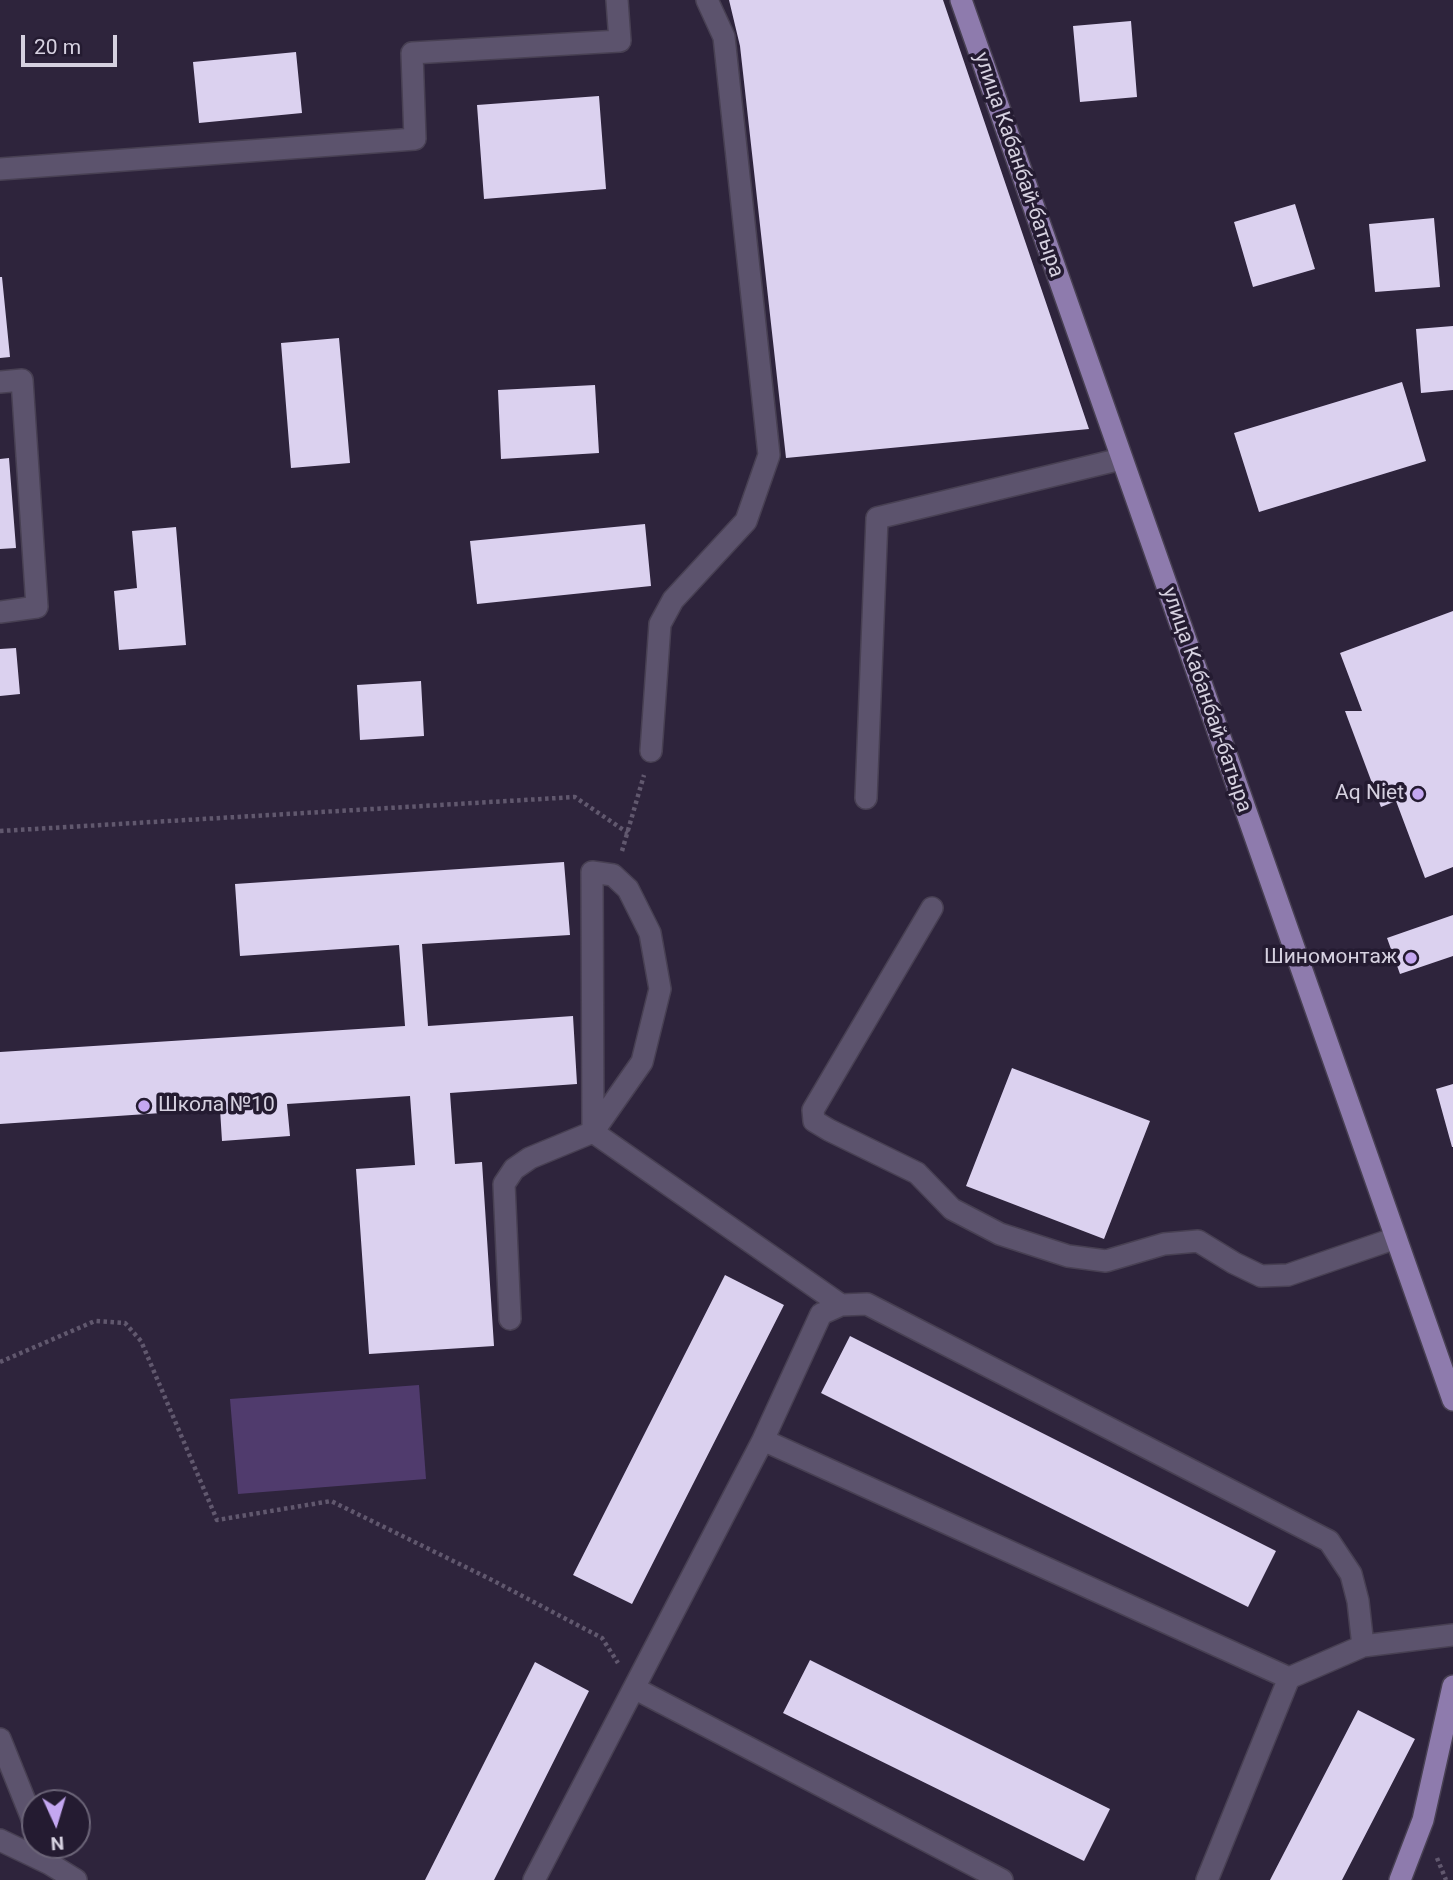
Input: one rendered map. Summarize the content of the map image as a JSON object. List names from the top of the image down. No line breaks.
{"streets":{"main road":["улица Кабанбай-батыра"]},"places":["Aq Niet","Шиномонтаж","Школа №10"],"scale_bar":"20 m","north":"bottom"}
